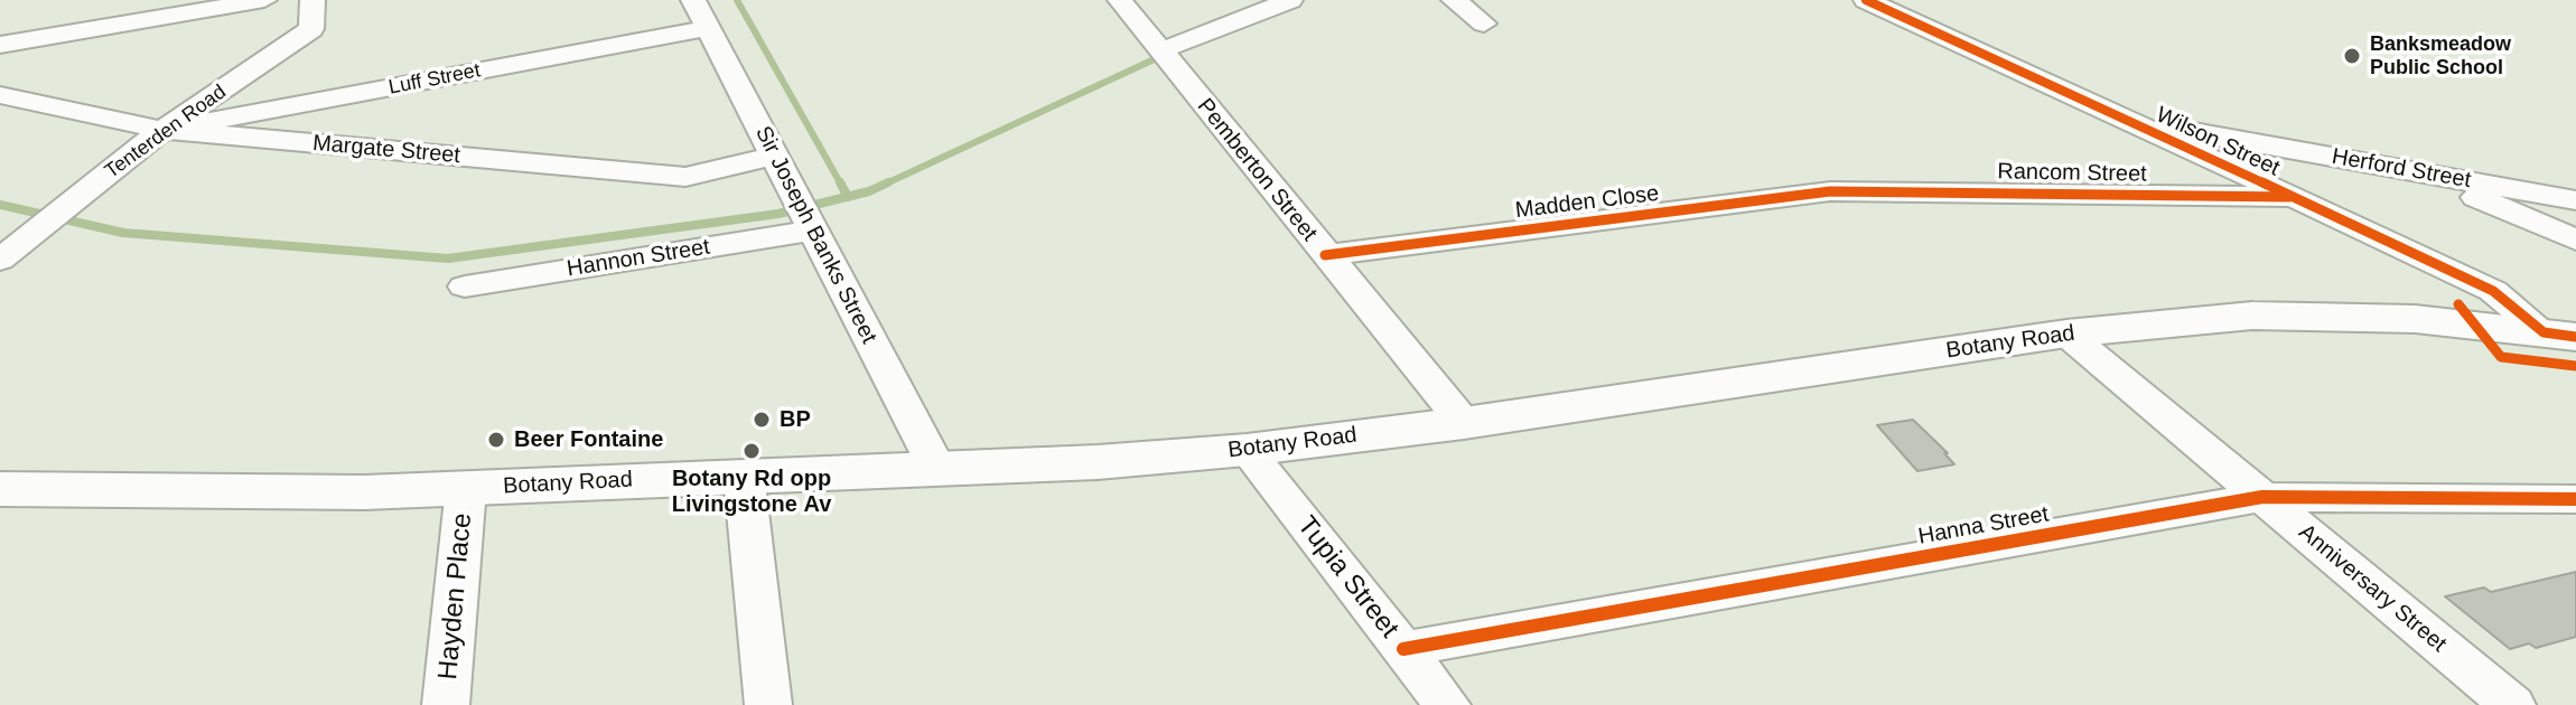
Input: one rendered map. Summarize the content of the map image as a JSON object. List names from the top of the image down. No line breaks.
{"streets":{"main road":["Botany Road"],"street":["Luff Street","Tenterden Road","Wilson Street","Margate Street","Herford Street","Pemberton Street","Rancom Street","Madden Close","Sir Joseph Banks Street","Hannon Street","Hanna Street","Tupia Street","Anniversary Street","Hayden Place"]},"crossings":[["Luff Street","Tenterden Road"],["Luff Street","Margate Street"],["Luff Street","Sir Joseph Banks Street"],["Tenterden Road","Margate Street"],["Wilson Street","Herford Street"],["Wilson Street","Rancom Street"],["Wilson Street","Botany Road"],["Margate Street","Sir Joseph Banks Street"],["Pemberton Street","Madden Close"],["Pemberton Street","Botany Road"],["Rancom Street","Madden Close"],["Sir Joseph Banks Street","Hannon Street"],["Sir Joseph Banks Street","Botany Road"],["Botany Road","Tupia Street"],["Botany Road","Anniversary Street"],["Botany Road","Hayden Place"],["Hanna Street","Tupia Street"],["Hanna Street","Anniversary Street"]],"places":["Banksmeadow Public School","BP","Beer Fontaine","Botany Rd opp Livingstone Av"]}
